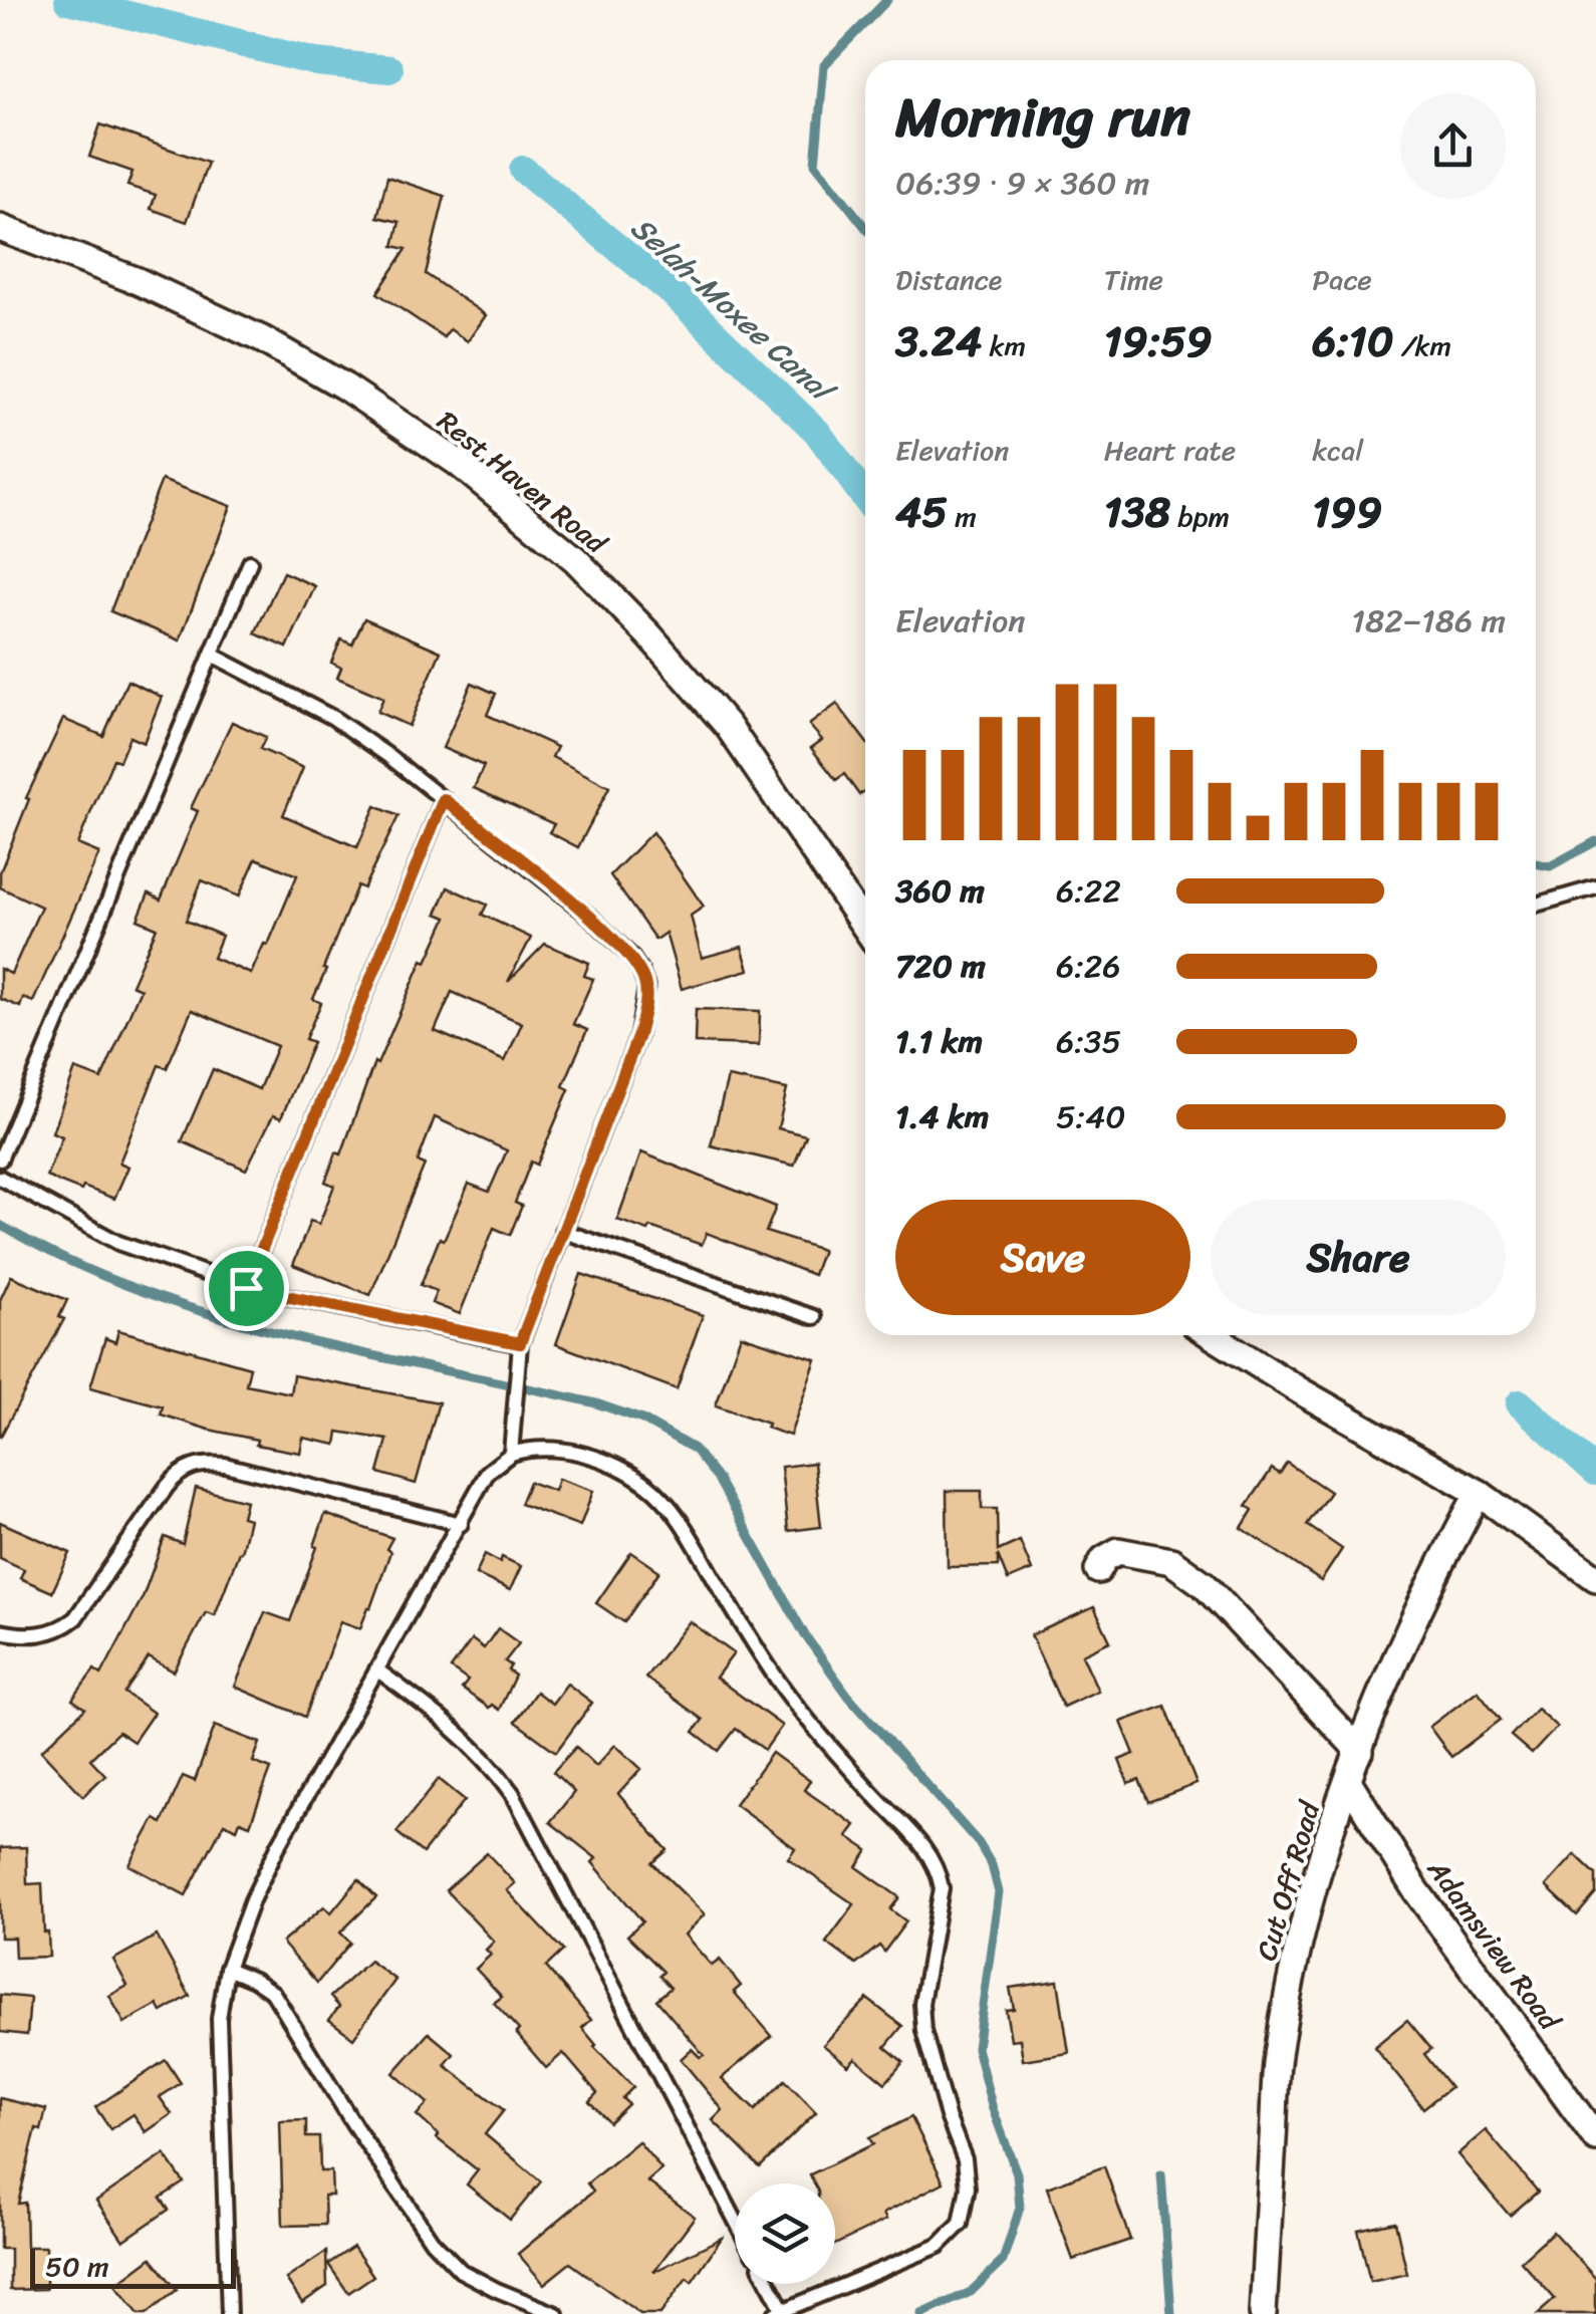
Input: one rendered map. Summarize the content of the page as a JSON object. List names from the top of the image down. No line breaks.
{"streets":{"street":["Rest Haven Road","Cut Off Road","Adamsview Road"]},"crossings":[["Cut Off Road","Adamsview Road"]],"water":["Selah-Moxee Canal"],"scale_bar":"50 m","page":{"heading":["Morning run","06:39 · 9 × 360 m"],"stats":[["Distance","3.24 km"],["Time","19:59"],["Pace","6:10 /km"],["Elevation","45 m"],["Heart rate","138 bpm"],["kcal","199"]],"chart":["Elevation","182–186 m"],"list":[{"name":"360 m","note":"6:22"},{"name":"720 m","note":"6:26"},{"name":"1.1 km","note":"6:35"},{"name":"1.4 km","note":"5:40"}],"buttons":["Save","Share"],"scale":"50 m"}}
